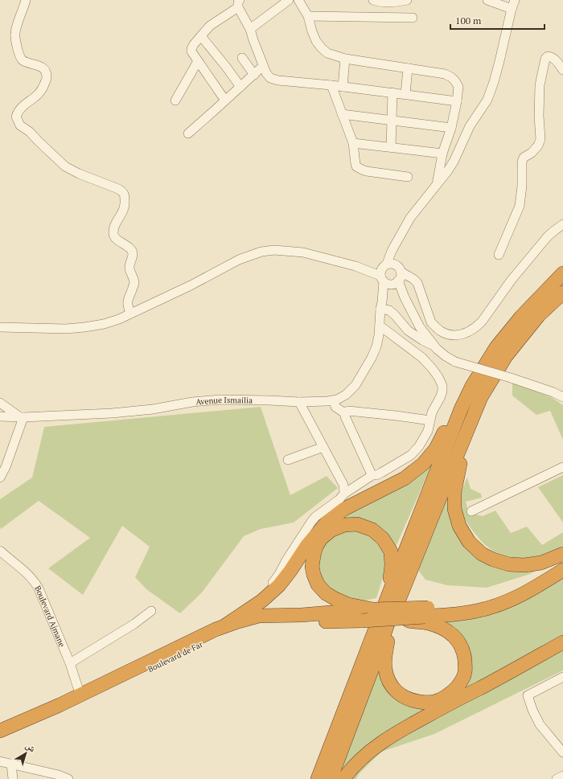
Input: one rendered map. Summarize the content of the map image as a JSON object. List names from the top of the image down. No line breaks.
{"streets":{"highway":["Boulevard de Far"],"street":["Avenue Ismailia","Boulevard Ajmane"]},"crossings":[["Boulevard Ajmane","Boulevard de Far"]],"scale_bar":"100 m","north":"top right"}
